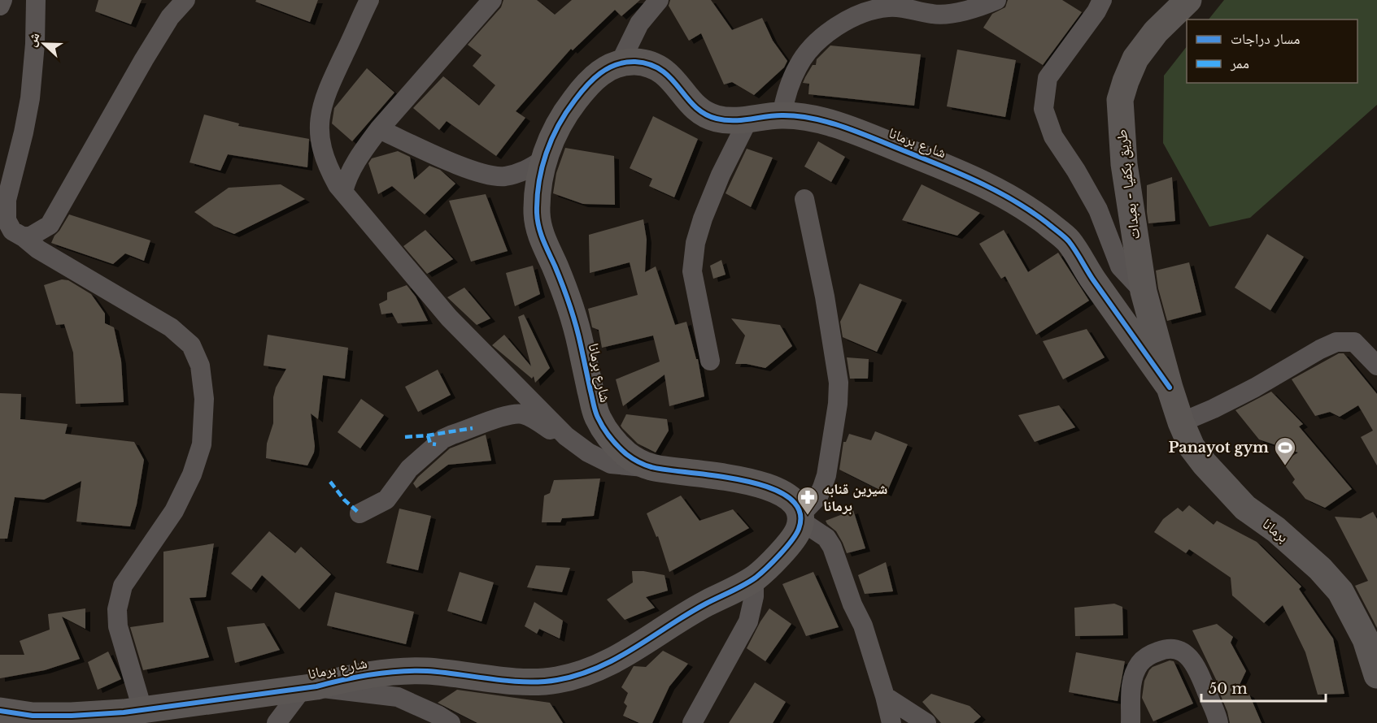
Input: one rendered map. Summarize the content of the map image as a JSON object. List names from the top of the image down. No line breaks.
{"streets":{"street":["شارع برمانا","طريق بكفيا - بعبدات","برمانا"]},"crossings":[["شارع برمانا","طريق بكفيا - بعبدات"],["شارع برمانا","برمانا"],["طريق بكفيا - بعبدات","برمانا"]],"places":{"sports":["Panayot gym"],"pharmacy":["شيرين قنابه برمانا"]},"legend":["مسار دراجات","ممر"],"scale_bar":"50 m","north":"left"}
